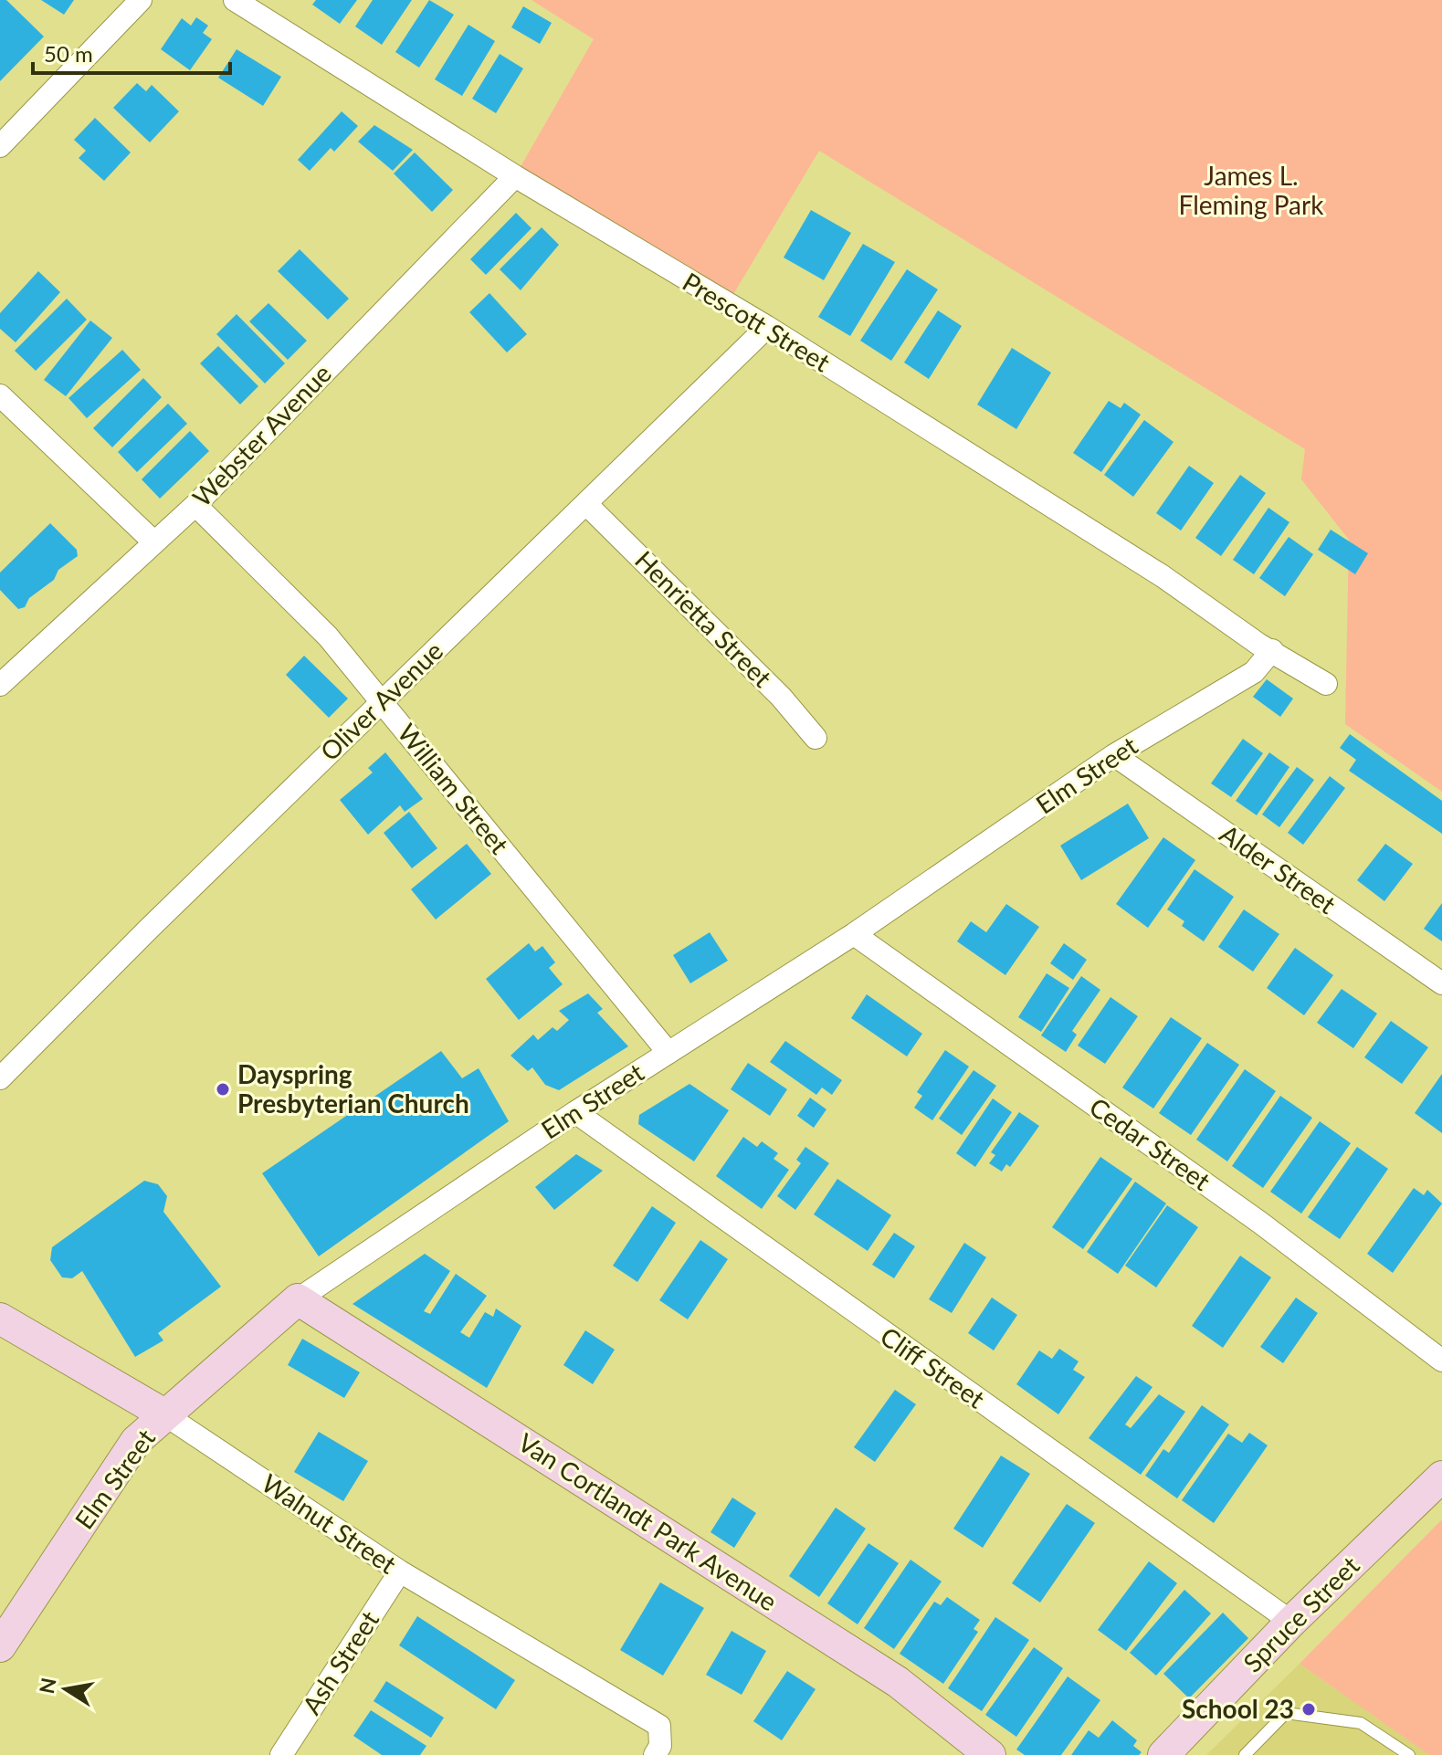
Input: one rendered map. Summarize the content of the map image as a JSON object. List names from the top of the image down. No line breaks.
{"streets":{"street":["Prescott Street","Webster Avenue","Henrietta Street","Oliver Avenue","Elm Street","William Street","Alder Street","Cedar Street","Cliff Street","Van Cortlandt Park Avenue","Walnut Street","Spruce Street","Ash Street"]},"crossings":[["Prescott Street","Webster Avenue"],["Prescott Street","Oliver Avenue"],["Prescott Street","Elm Street"],["Webster Avenue","William Street"],["Henrietta Street","Oliver Avenue"],["Oliver Avenue","William Street"],["Elm Street","William Street"],["Elm Street","Alder Street"],["Elm Street","Cedar Street"],["Elm Street","Cliff Street"],["Elm Street","Van Cortlandt Park Avenue"],["Elm Street","Walnut Street"],["Cliff Street","Spruce Street"],["Walnut Street","Ash Street"]],"parks":["James L. Fleming Park"],"places":["Dayspring Presbyterian Church","School 23"],"scale_bar":"50 m","north":"left"}
